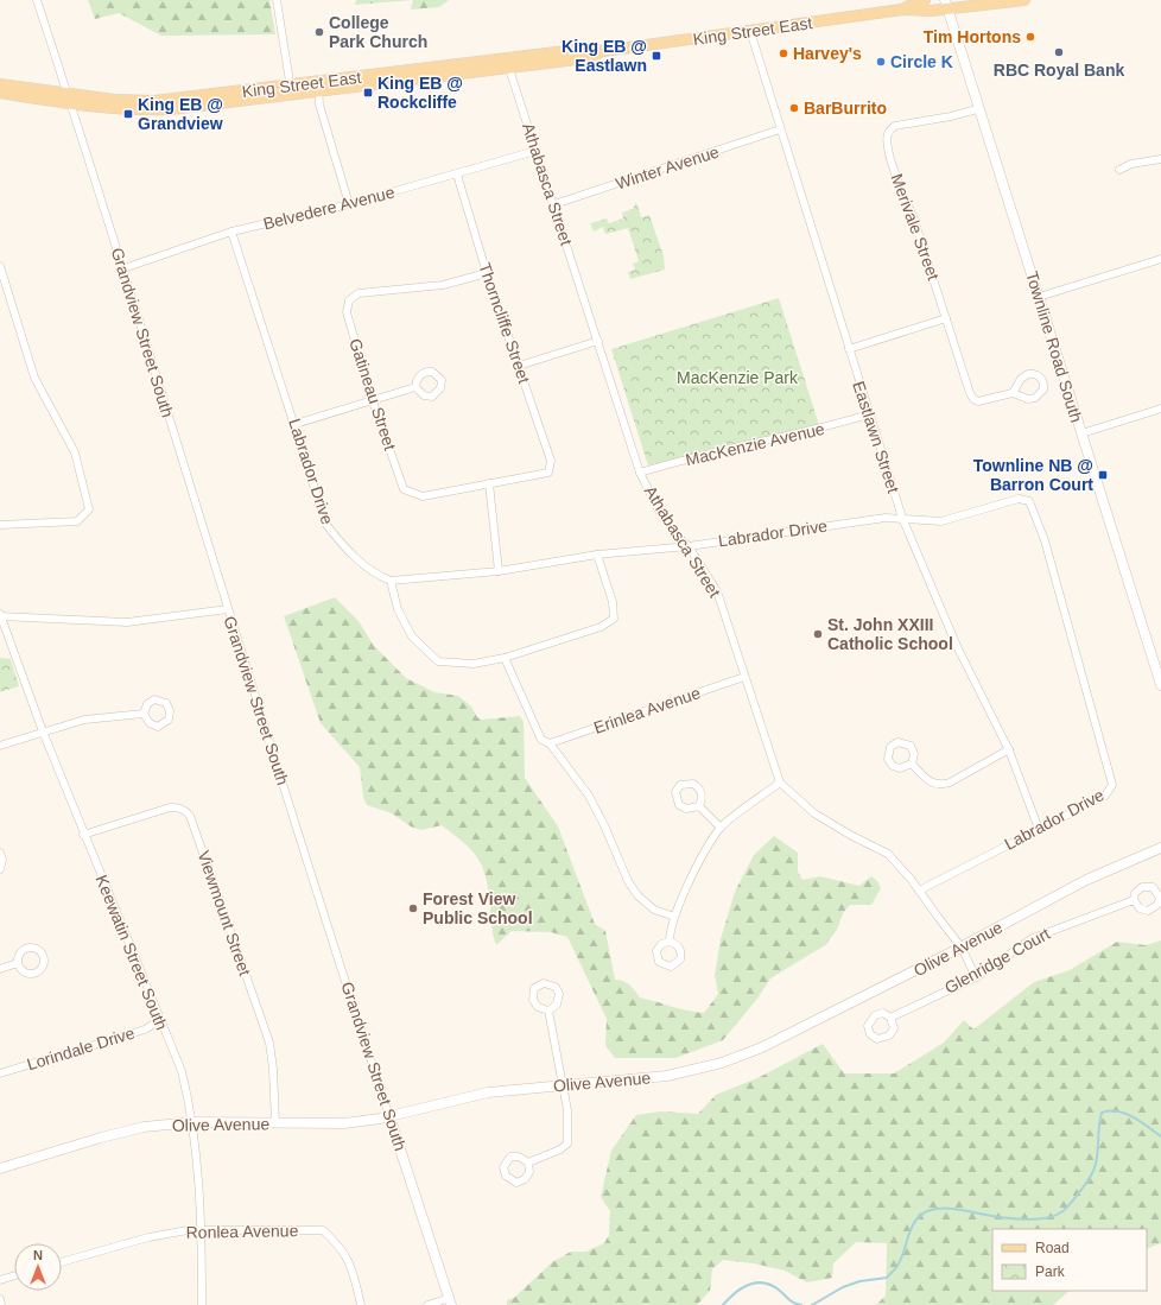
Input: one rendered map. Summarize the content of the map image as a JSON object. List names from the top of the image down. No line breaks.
{"streets":{"main road":["King Street East","Grandview Street South","Townline Road South","Olive Avenue"],"street":["Winter Avenue","Athabasca Street","Belvedere Avenue","Merivale Street","Thorncliffe Street","Gatineau Street","Eastlawn Street","MacKenzie Avenue","Labrador Drive","Erinlea Avenue","Viewmount Street","Keewatin Street South","Glenridge Court","Lorindale Drive","Ronlea Avenue"]},"crossings":[["King Street East","Athabasca Street"],["King Street East","Grandview Street South"],["King Street East","Townline Road South"],["King Street East","Eastlawn Street"],["Winter Avenue","Athabasca Street"],["Winter Avenue","Eastlawn Street"],["Athabasca Street","Belvedere Avenue"],["Athabasca Street","MacKenzie Avenue"],["Athabasca Street","Labrador Drive"],["Athabasca Street","Erinlea Avenue"],["Athabasca Street","Olive Avenue"],["Athabasca Street","Glenridge Court"],["Belvedere Avenue","Thorncliffe Street"],["Belvedere Avenue","Grandview Street South"],["Belvedere Avenue","Labrador Drive"],["Merivale Street","Townline Road South"],["Thorncliffe Street","Gatineau Street"],["Grandview Street South","Olive Avenue"],["Eastlawn Street","MacKenzie Avenue"],["Eastlawn Street","Labrador Drive"],["Viewmount Street","Olive Avenue"],["Viewmount Street","Keewatin Street South"],["Olive Avenue","Keewatin Street South"],["Keewatin Street South","Lorindale Drive"],["Keewatin Street South","Ronlea Avenue"]],"parks":["MacKenzie Park"],"places":{"other":["College Park Church","Tim Hortons","RBC Royal Bank","Harvey's","Circle K","BarBurrito","St. John XXIII Catholic School","Forest View Public School"],"transit":["King EB @ Eastlawn","King EB @ Rockcliffe","King EB @ Grandview","Townline NB @ Barron Court"]},"legend":["Road","Park"],"north":"top"}
